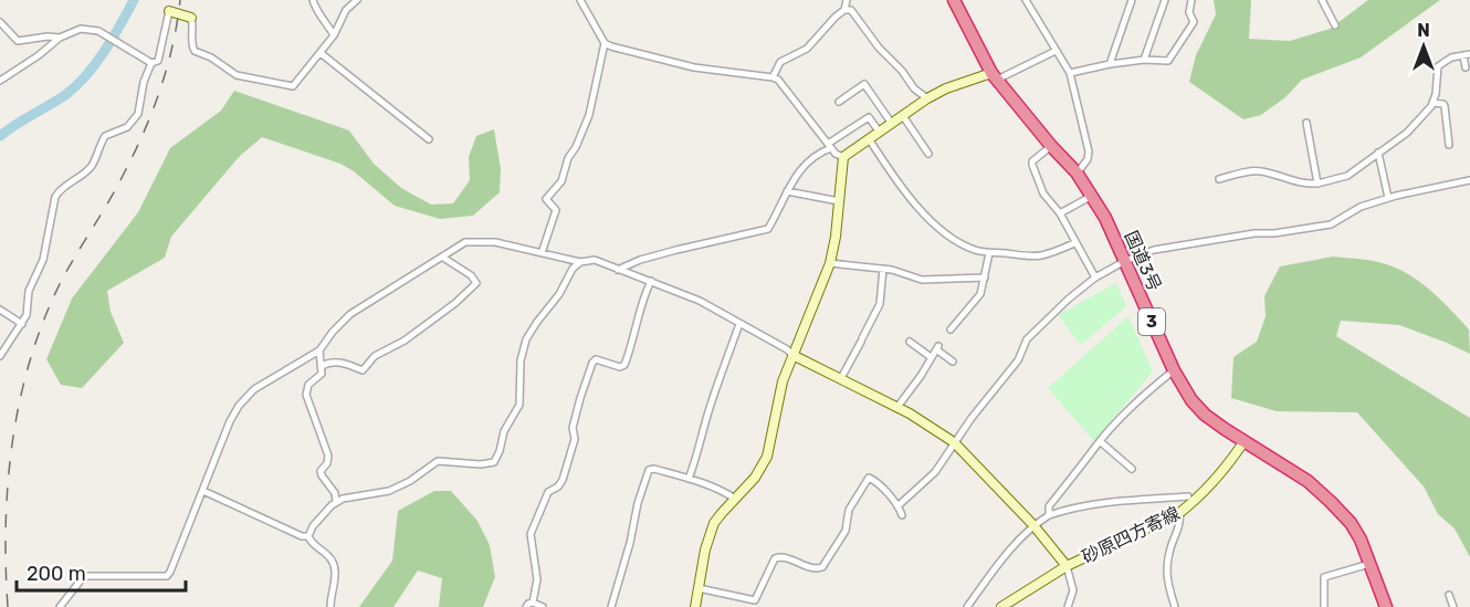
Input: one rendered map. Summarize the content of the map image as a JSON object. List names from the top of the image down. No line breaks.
{"streets":{"highway":["国道3号","3"],"street":["砂原四方寄線"]},"crossings":[["国道3号","砂原四方寄線"]],"scale_bar":"200 m","north":"top"}
